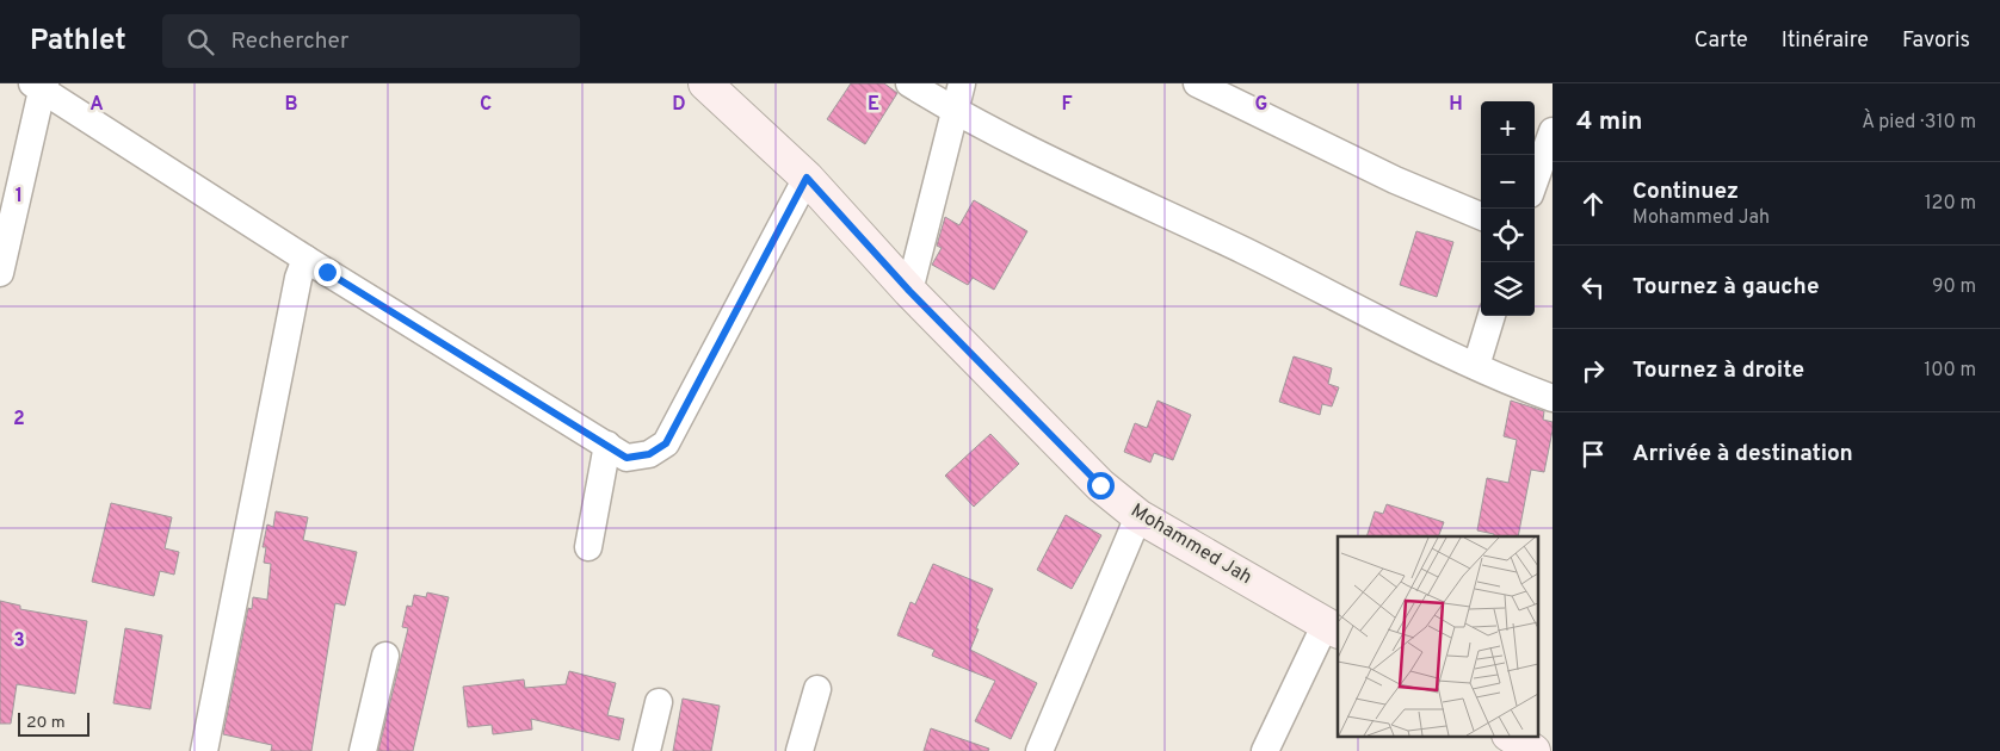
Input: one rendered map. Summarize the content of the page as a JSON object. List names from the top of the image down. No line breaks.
{"streets":{"street":["Mohammed Jah"]},"scale_bar":"20 m","page":{"header":"Pathlet","search":"Rechercher","nav":["Carte","Itinéraire","Favoris"],"heading":["4 min","À pied · 310 m"],"map_buttons":["+","−"],"list":[["Continuez","Mohammed Jah","120 m"],["Tournez à gauche","90 m"],["Tournez à droite","100 m"],"Arrivée à destination"],"scale":"20 m"},"grid":{"columns":["A","B","C","D","E","F","G","H"],"rows":["1","2","3"]}}
